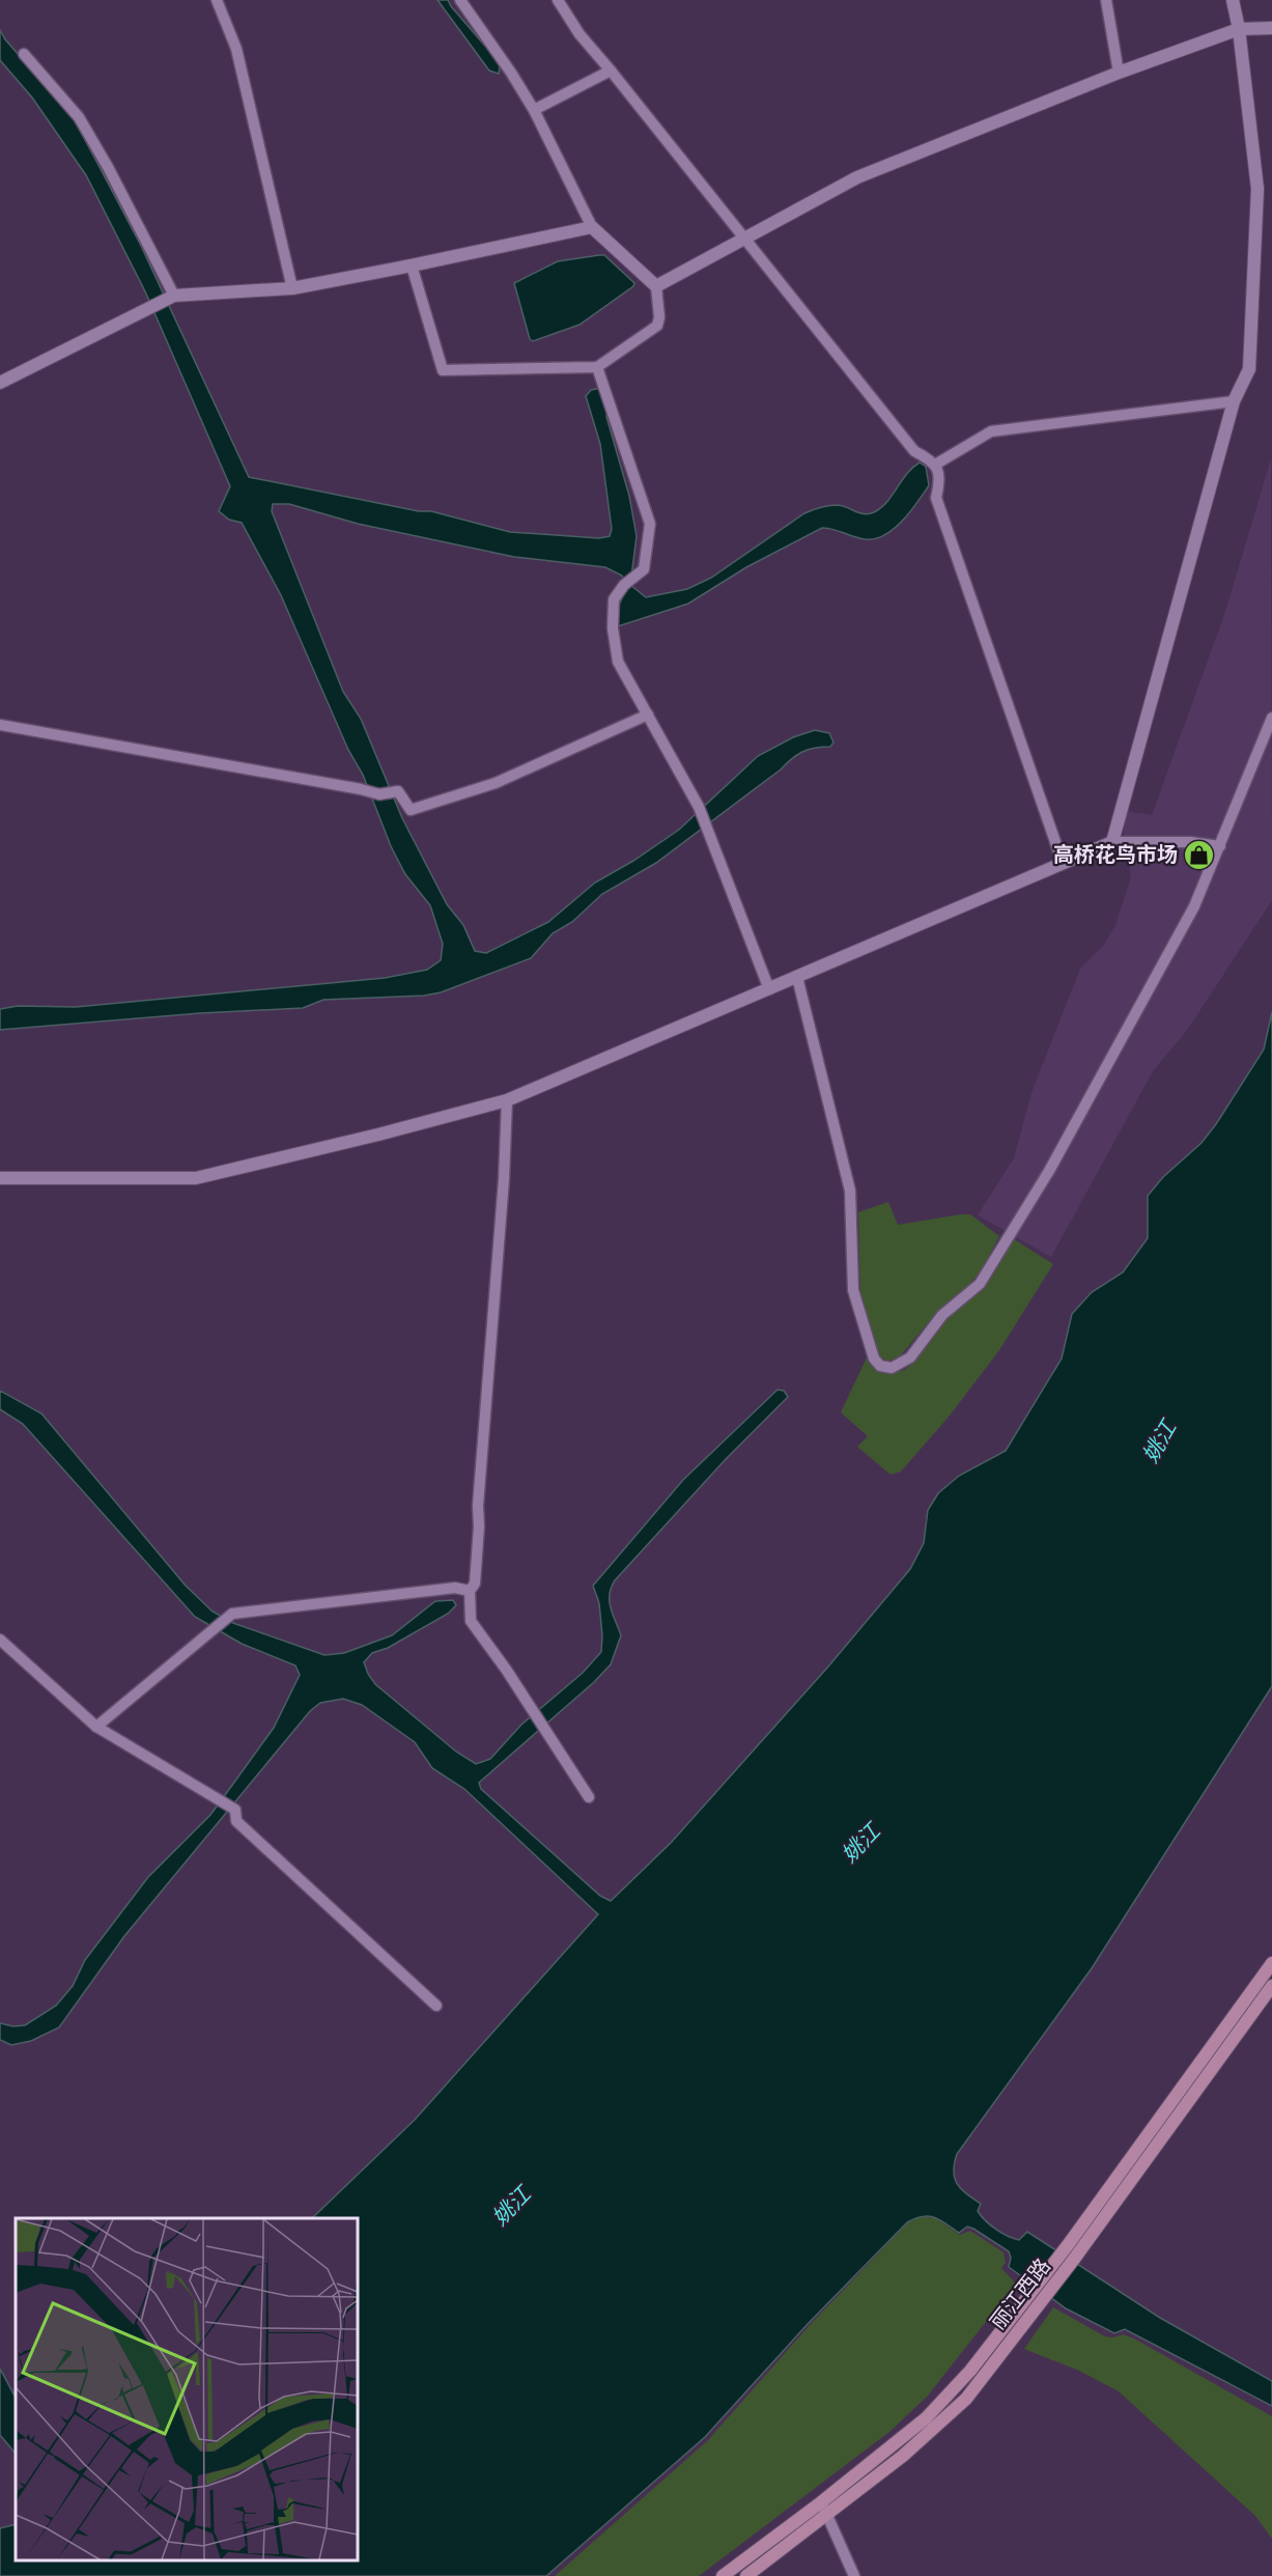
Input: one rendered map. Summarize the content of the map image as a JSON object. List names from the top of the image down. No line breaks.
{"streets":{"main road":["丽江西路"]},"water":["姚江"],"places":{"shop":["高桥花鸟市场"]}}
